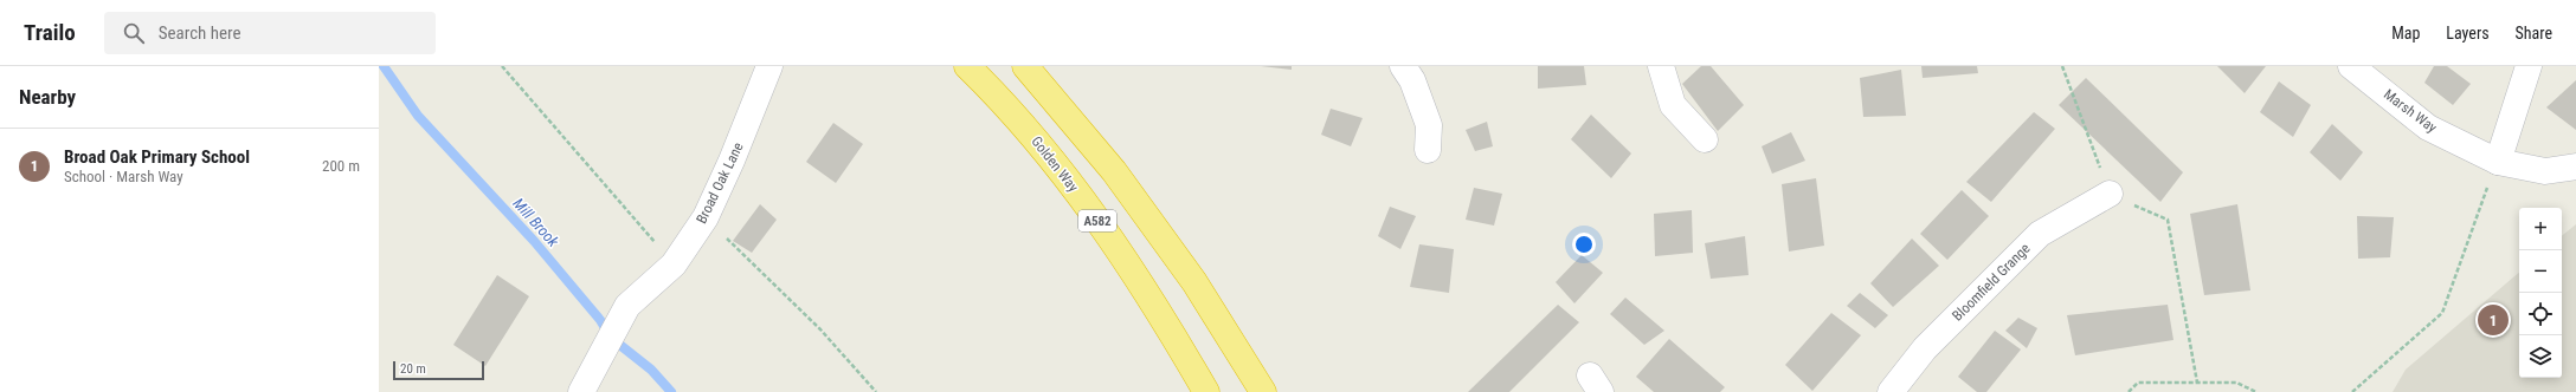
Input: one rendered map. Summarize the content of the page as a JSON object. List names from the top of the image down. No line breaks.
{"streets":{"highway":["Golden Way","A582"],"street":["Marsh Way","Broad Oak Lane","Bloomfield Grange"]},"water":["Mill Brook"],"scale_bar":"20 m","page":{"header":"Trailo","search":"Search here","nav":["Map","Layers","Share"],"heading":"Nearby","list":[{"mark":"1","name":"Broad Oak Primary School","note":"School · Marsh Way","value":"200 m"}],"map_buttons":["+","−"],"pins":"1","scale":"20 m"}}
